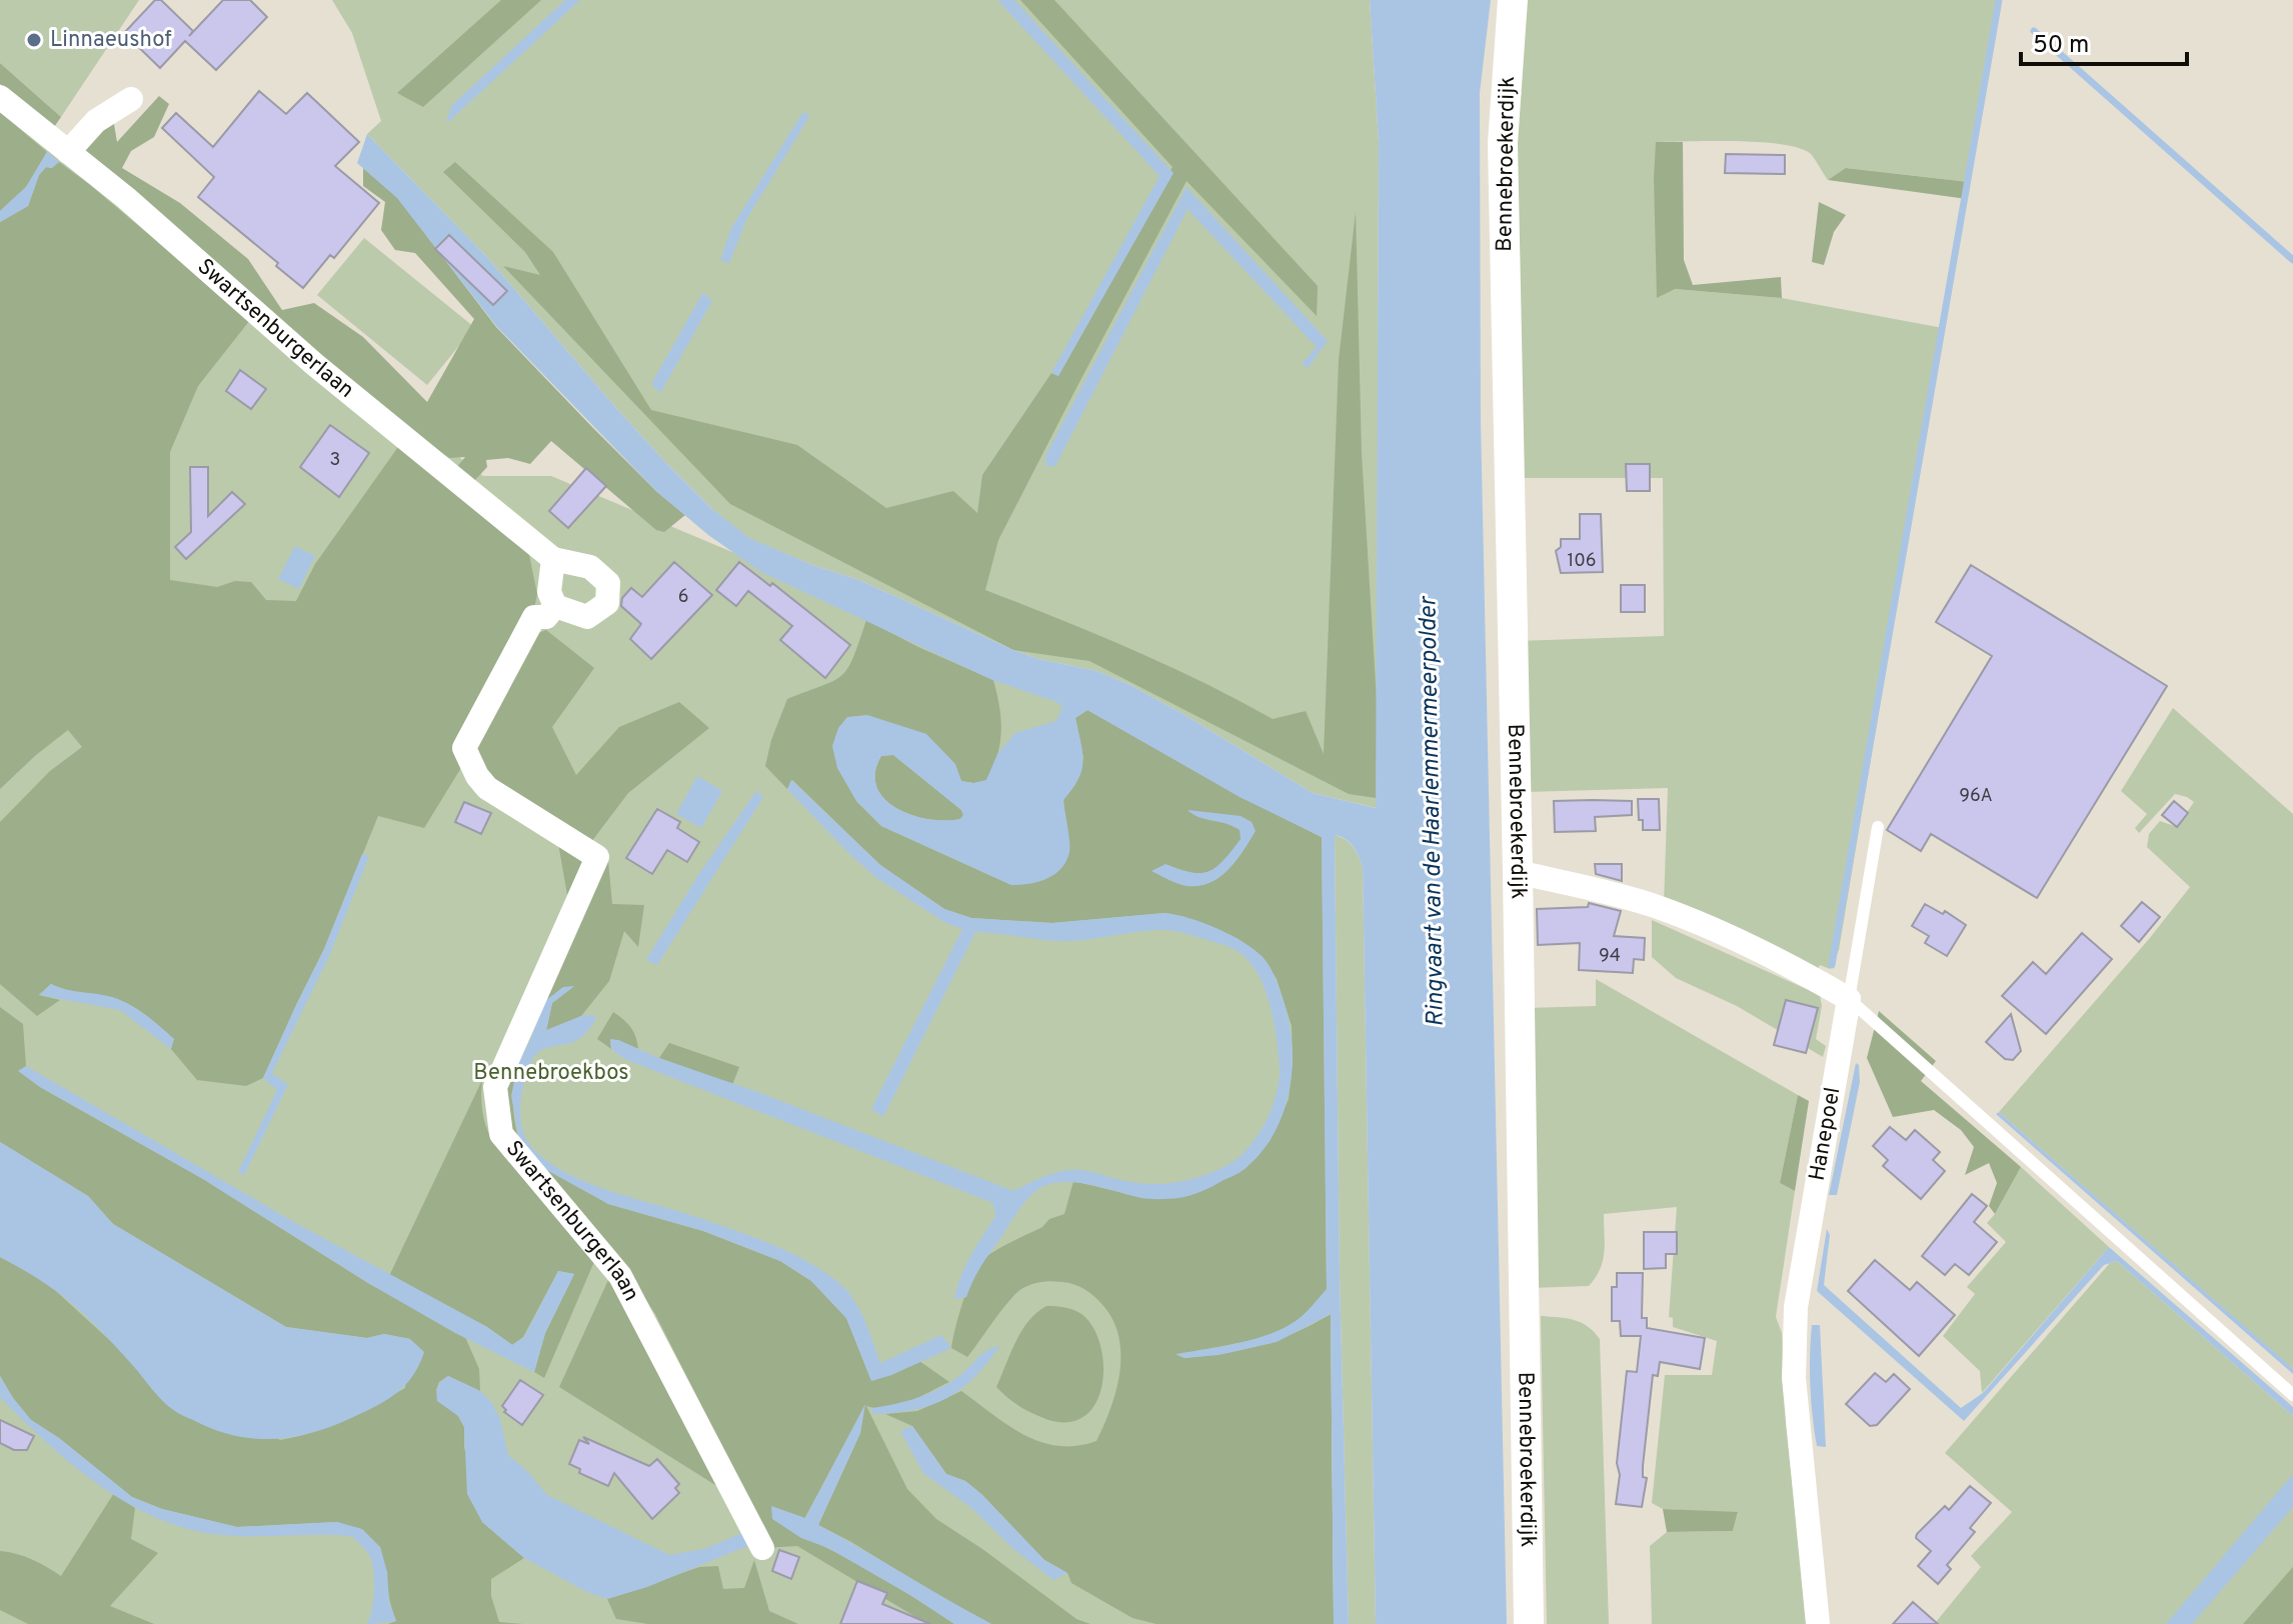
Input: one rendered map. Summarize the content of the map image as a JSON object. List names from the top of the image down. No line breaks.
{"streets":{"street":["Bennebroekerdijk","Swartsenburgerlaan","Hanepoel"]},"water":["Ringvaart van de Haarlemmermeerpolder"],"parks":["Bennebroekbos"],"places":["Linnaeushof"],"house_numbers":["3","106","6","96A","94"],"scale_bar":"50 m"}
